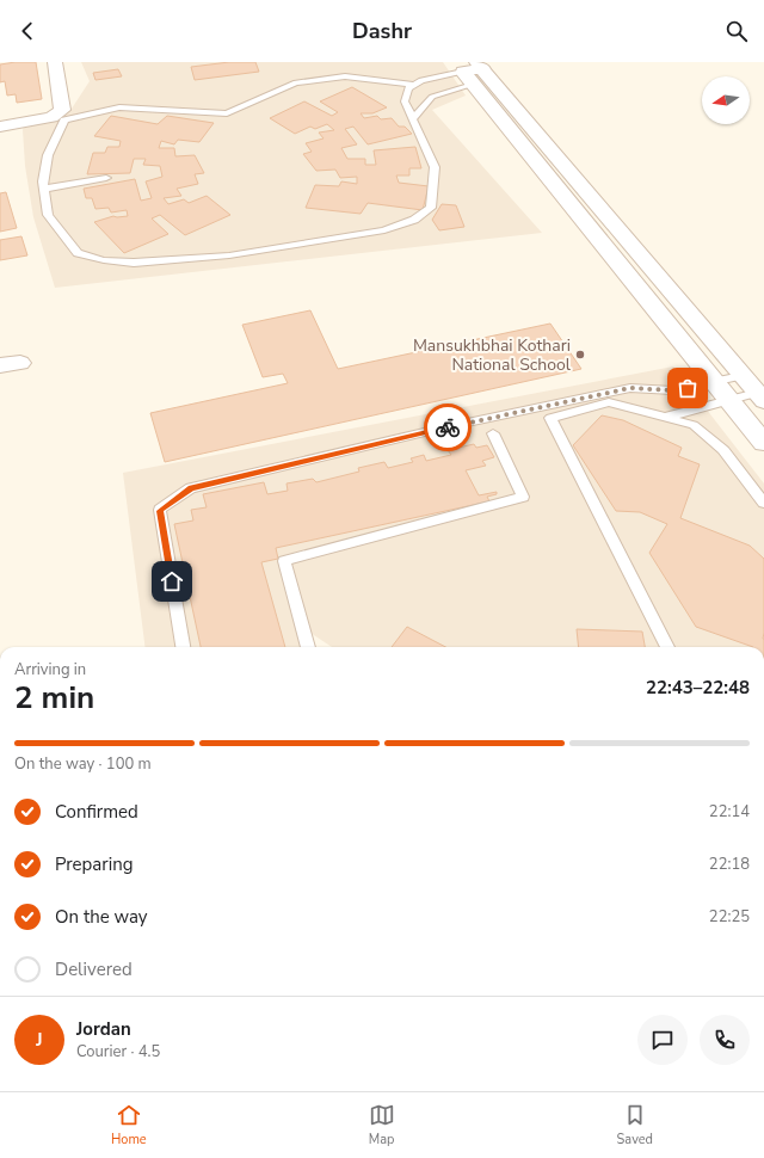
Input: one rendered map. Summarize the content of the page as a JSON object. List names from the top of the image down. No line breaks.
{"places":["Mansukhbhai Kothari National School"],"north":"left","page":{"header":"Dashr","heading":["2 min","Arriving in","22:43–22:48"],"panel":["Jordan","Courier · 4.5"],"bar":"On the way · 100 m","list":[["Confirmed","22:14"],["Preparing","22:18"],["On the way","22:25"],"Delivered"],"round":"J","tabs":["Home","Map","Saved"]}}
